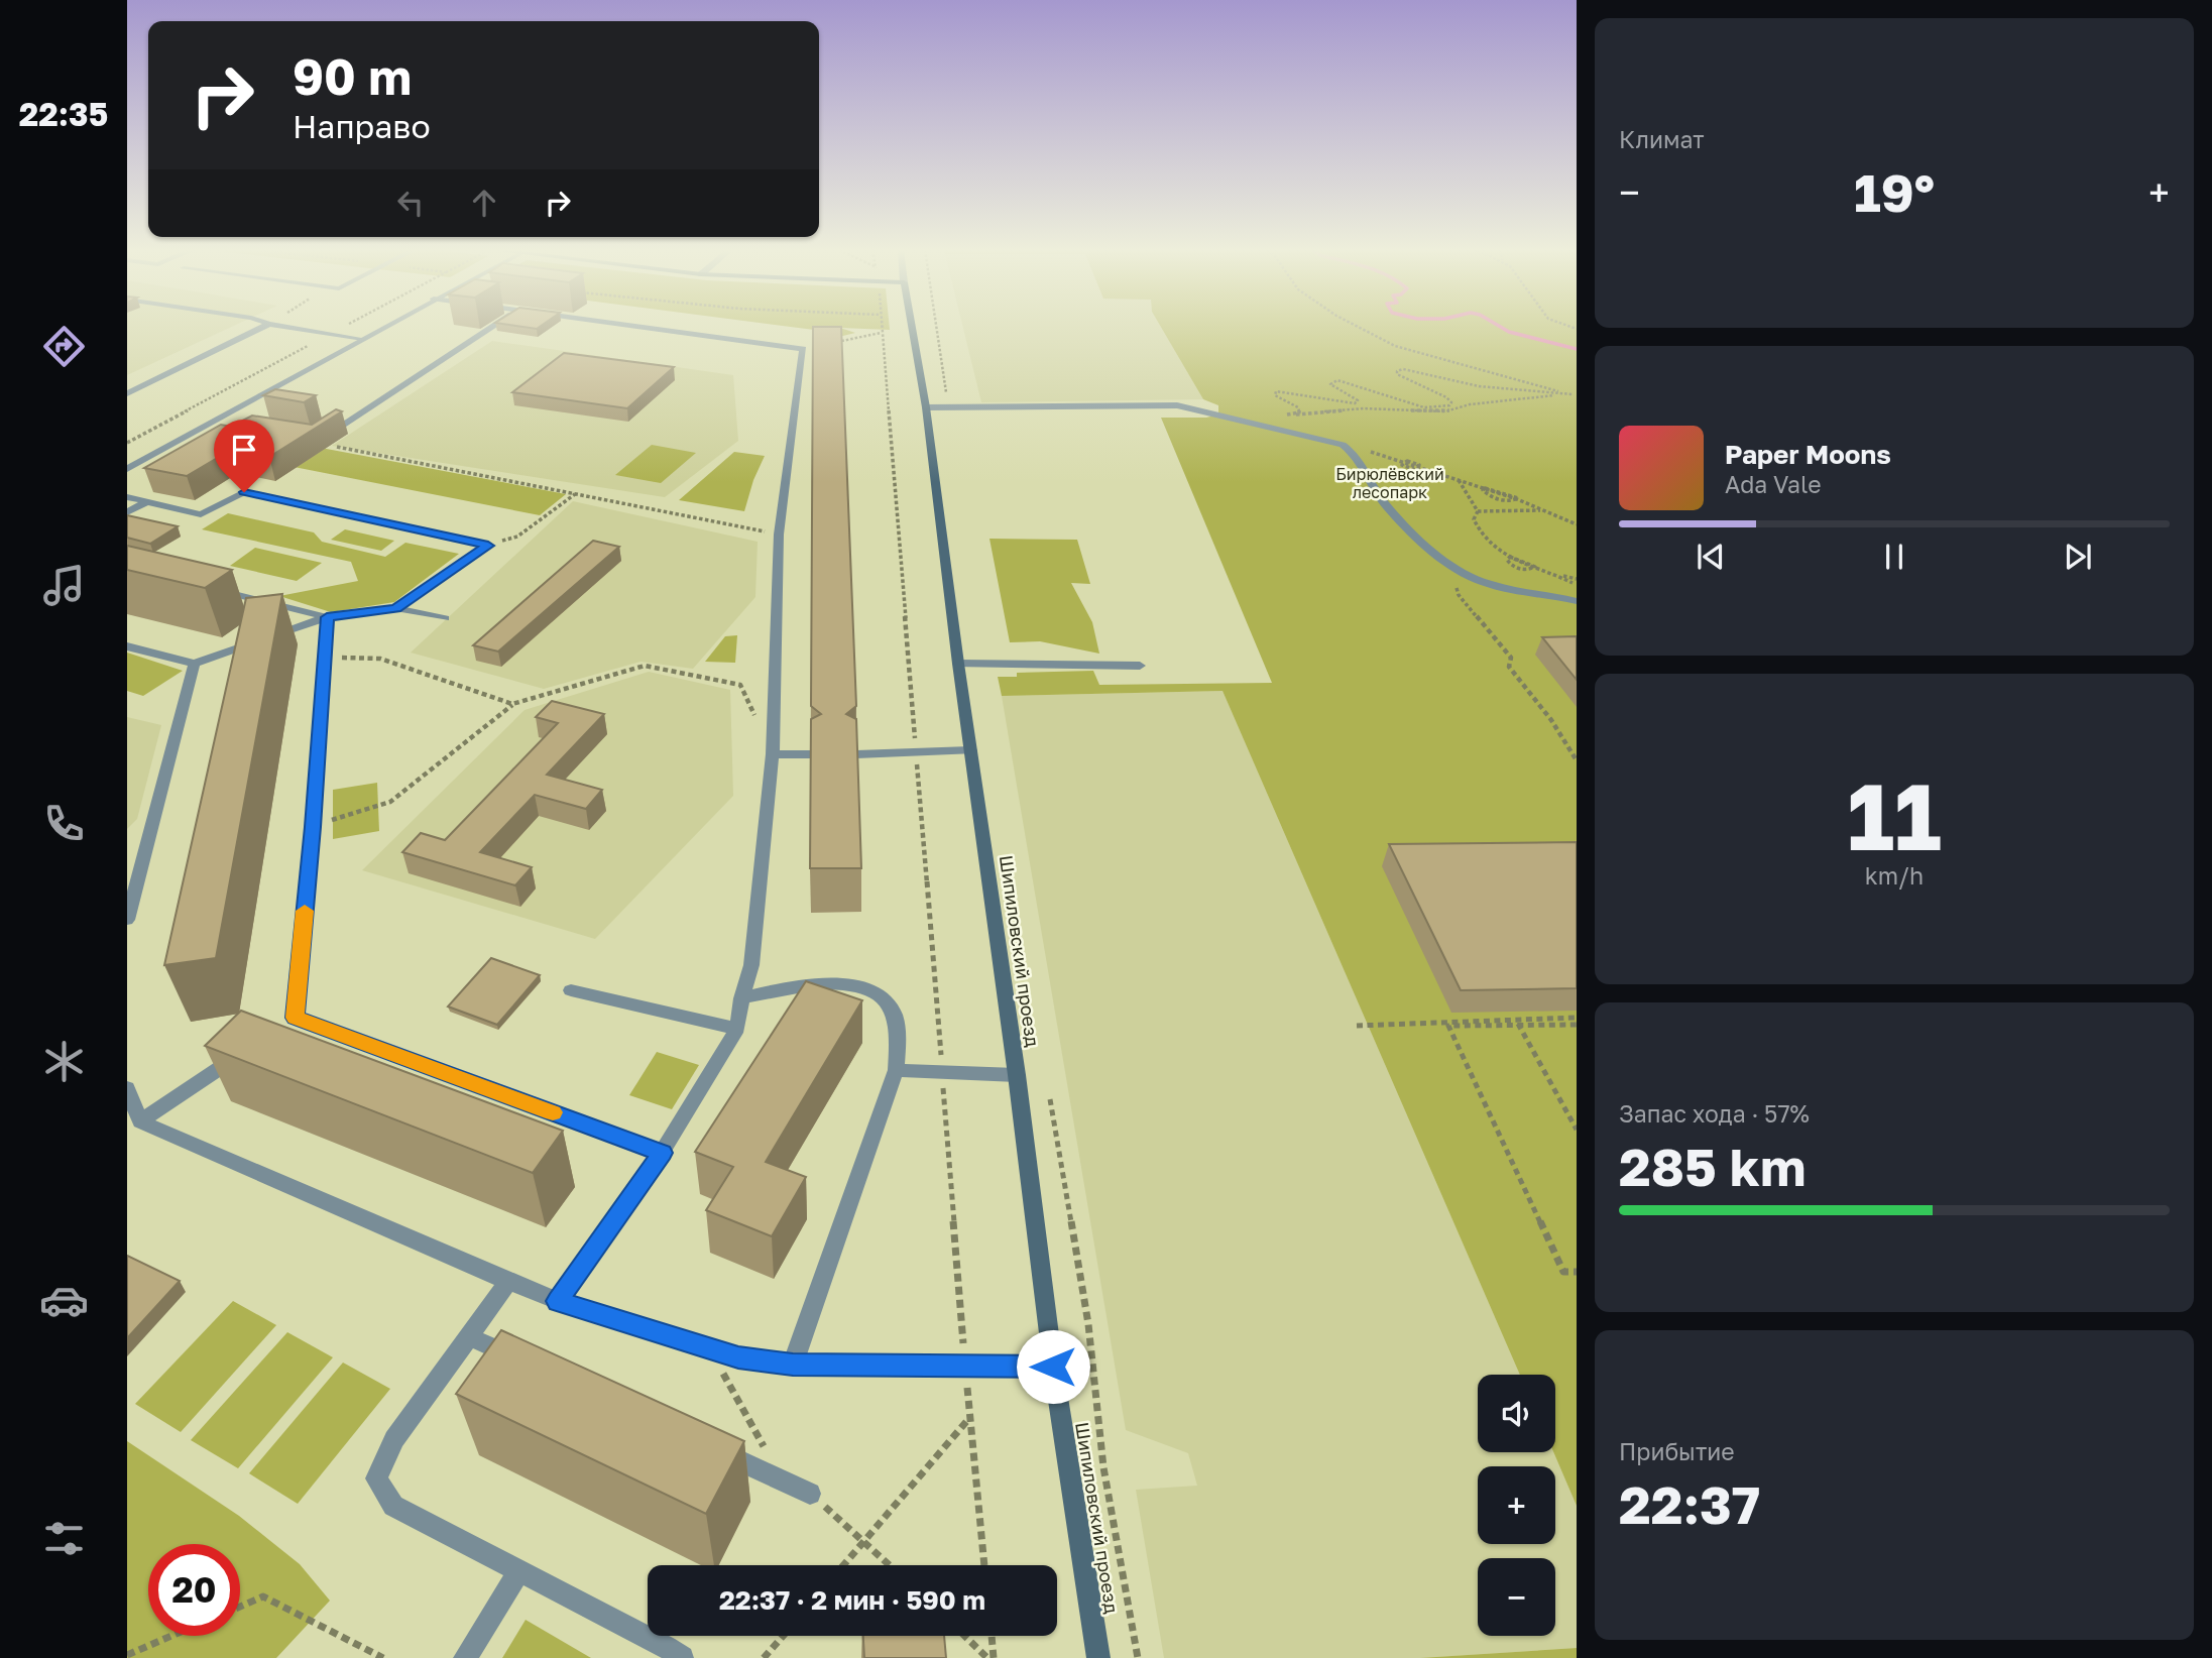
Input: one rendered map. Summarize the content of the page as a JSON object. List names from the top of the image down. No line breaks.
{"streets":{"main road":["Шипиловский проезд"]},"parks":["Бирюлёвский лесопарк"],"page":{"tabs":"22:35","tile":["Климат",["11","km/h"],["Запас хода · 57%","285 km"],["Прибытие","22:37"]],"turn":["90 m","Направо"],"heat":["−","19°","+"],"song":["Paper Moons","Ada Vale"],"map_buttons":["+","−"],"limit":"20","trip":"22:37 · 2 мин · 590 m"}}
